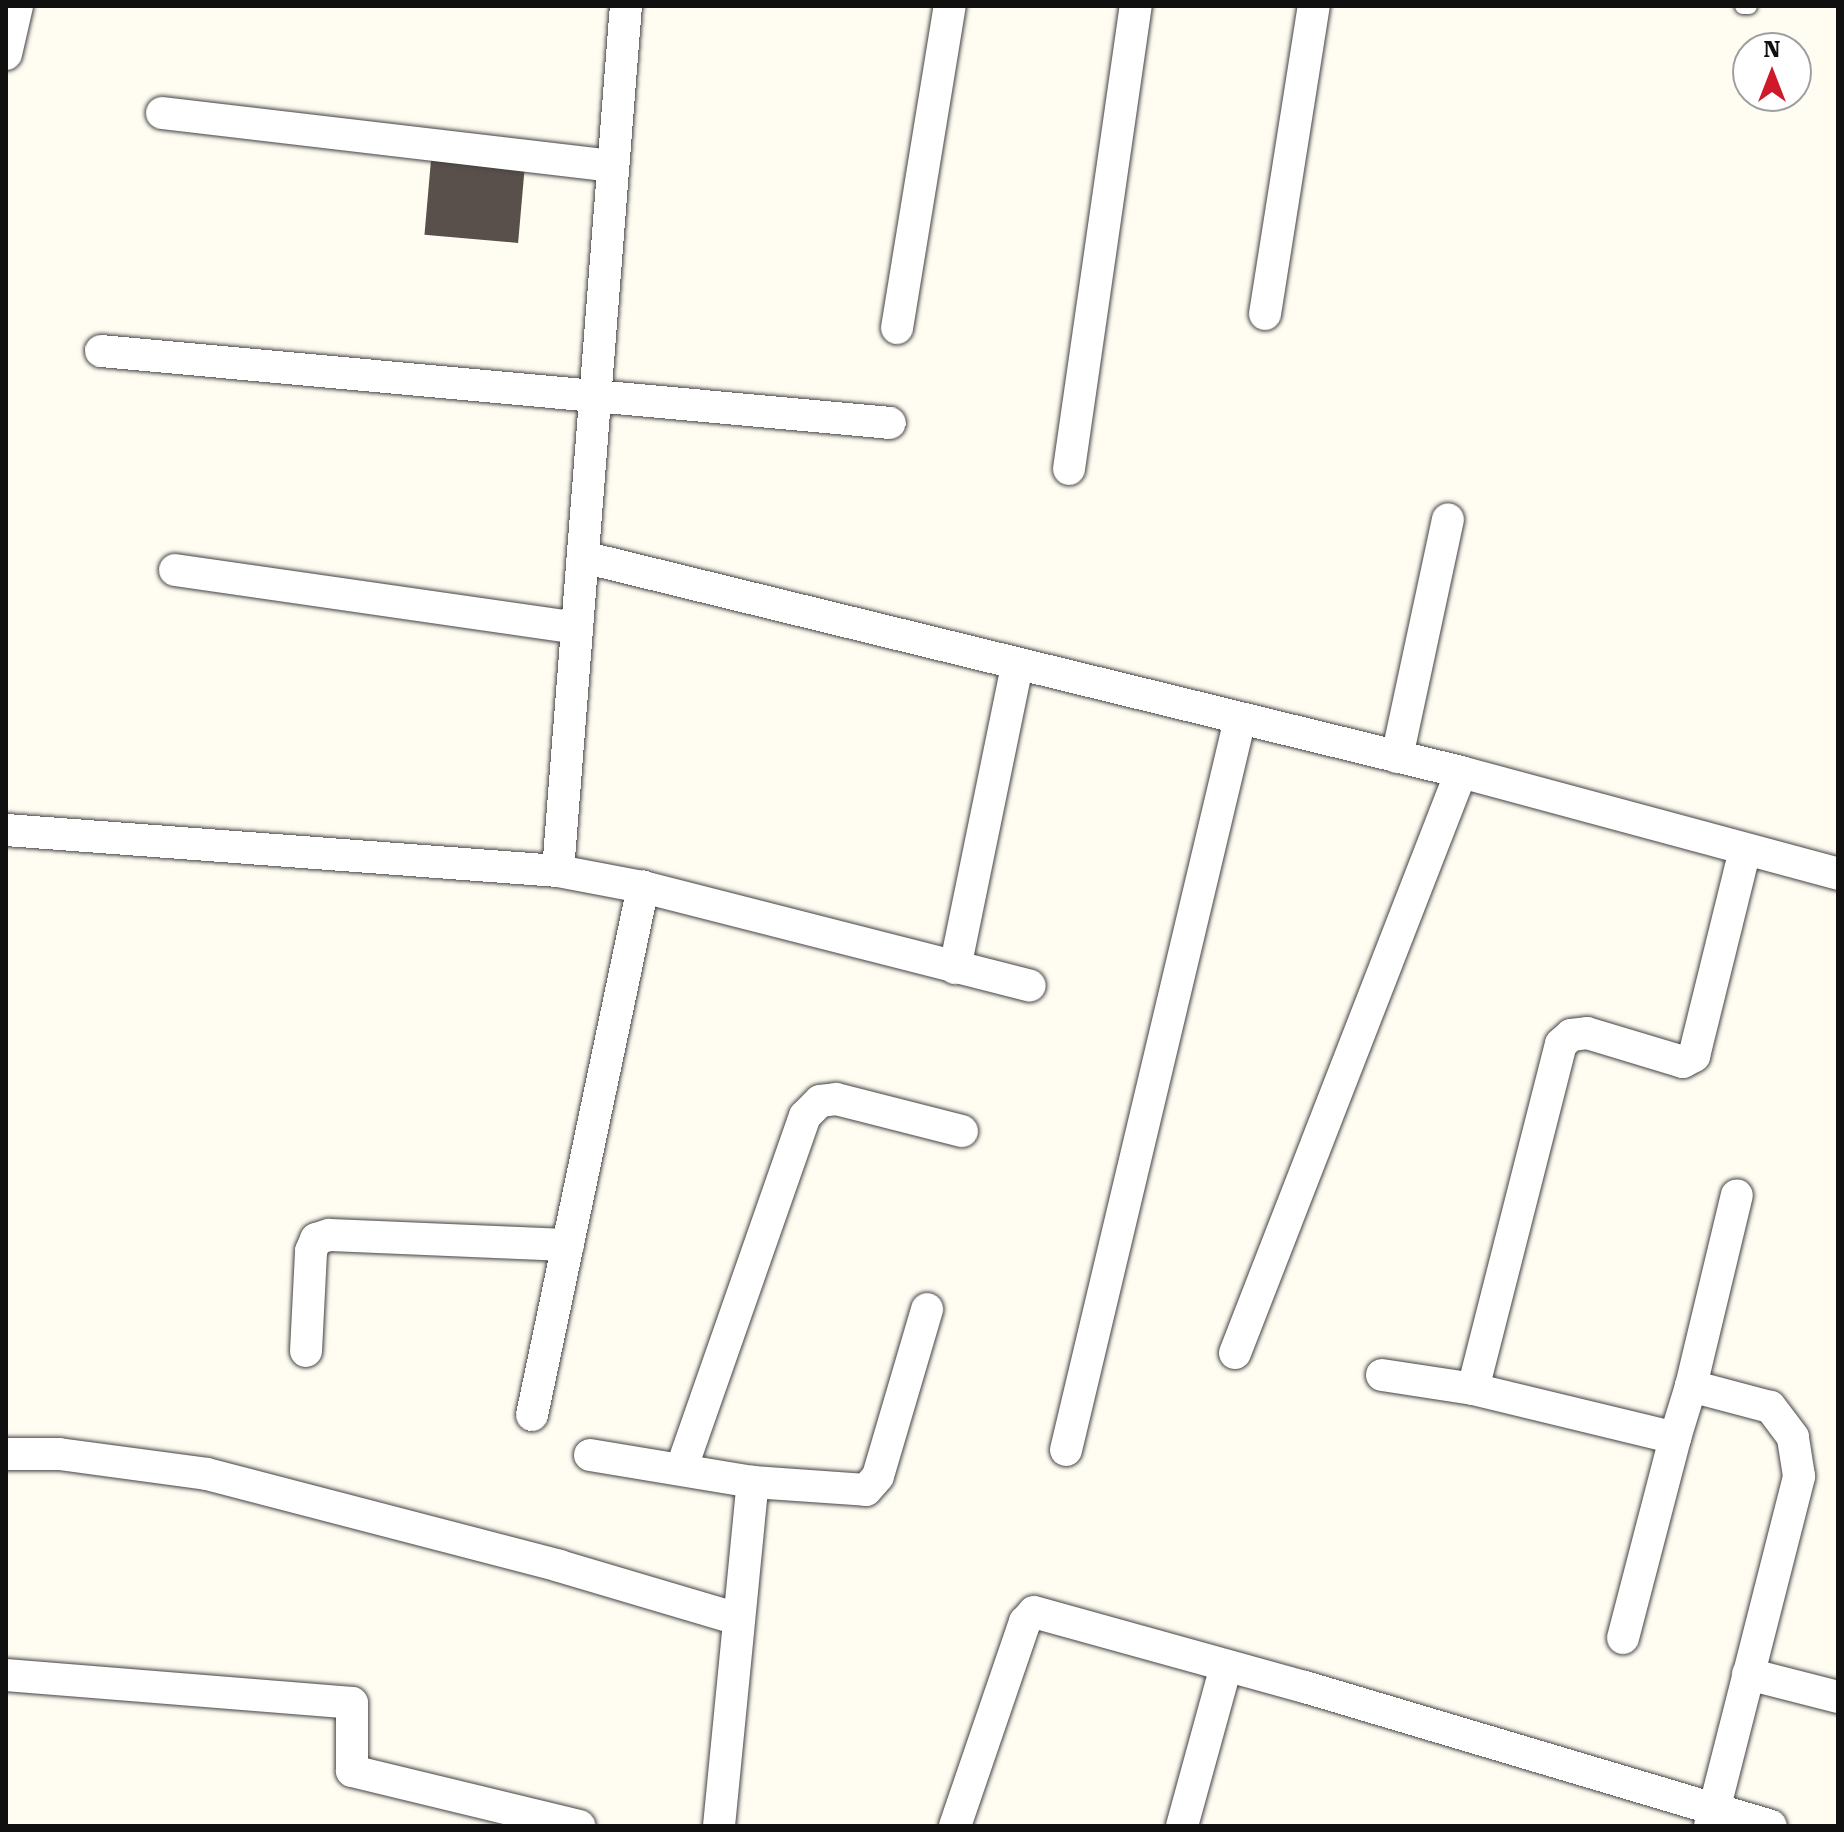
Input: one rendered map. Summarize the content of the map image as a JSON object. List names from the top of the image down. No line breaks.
{"north":"top"}
